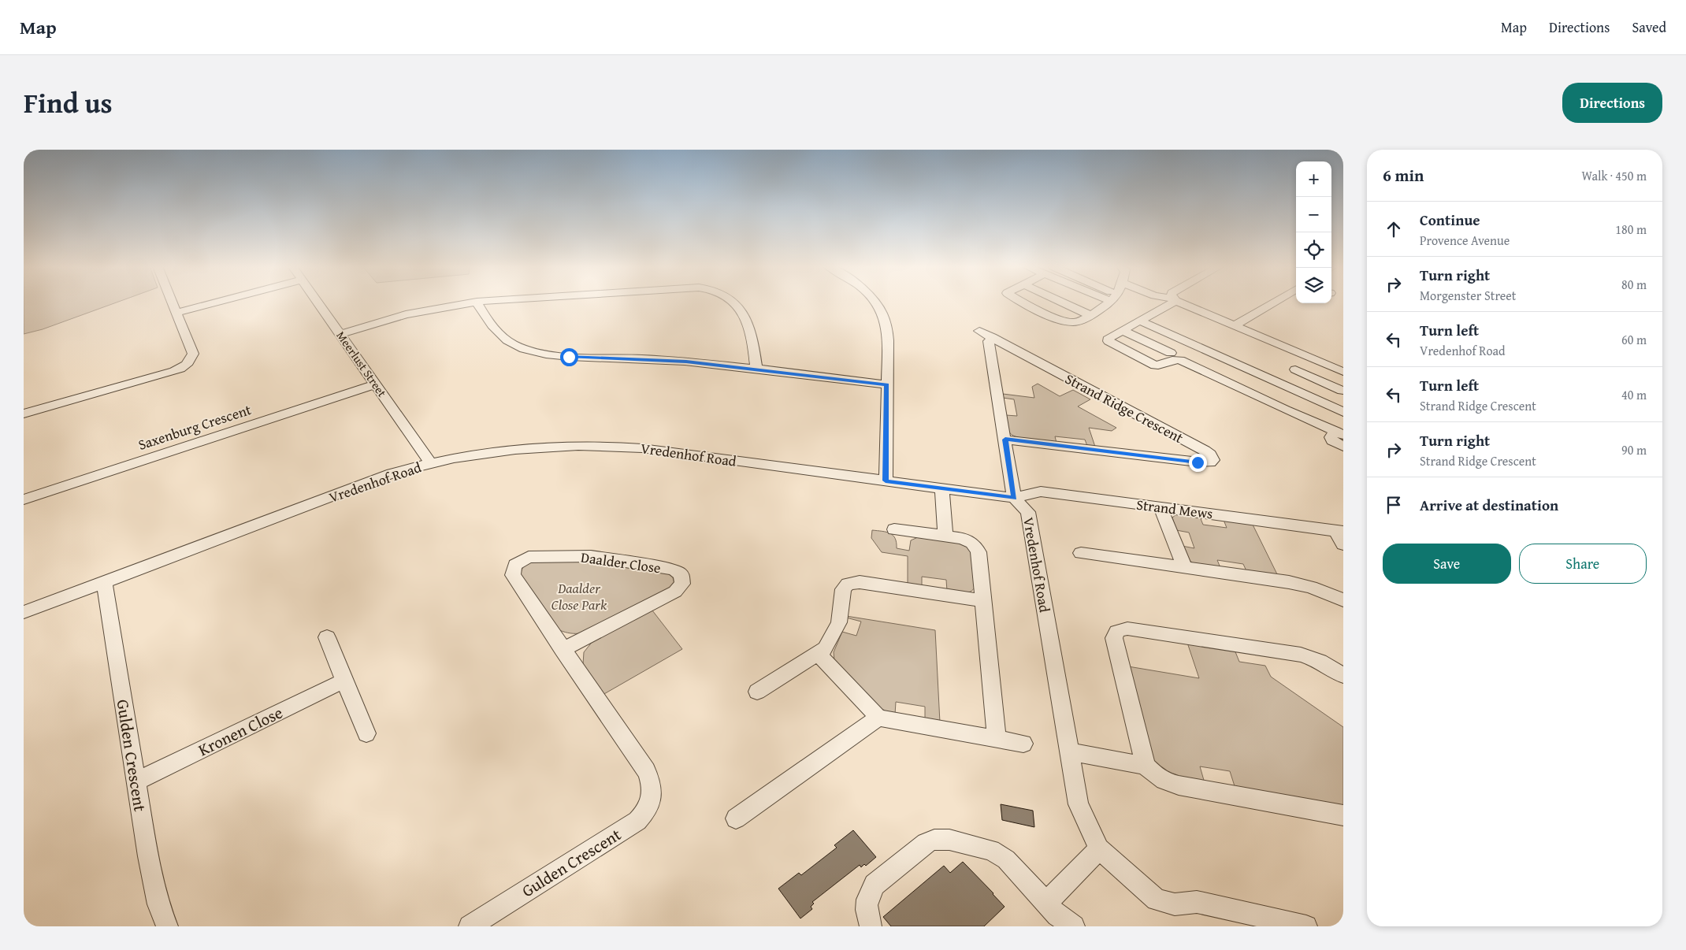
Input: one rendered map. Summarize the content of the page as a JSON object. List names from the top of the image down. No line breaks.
{"streets":{"street":["Meerlust Street","Strand Ridge Crescent","Saxenburg Crescent","Vredenhof Road","Strand Mews","Daalder Close","Kronen Close","Gulden Crescent"]},"crossings":[["Meerlust Street","Saxenburg Crescent"],["Meerlust Street","Vredenhof Road"],["Vredenhof Road","Strand Mews"],["Vredenhof Road","Gulden Crescent"],["Daalder Close","Gulden Crescent"],["Kronen Close","Gulden Crescent"]],"parks":["Daalder Close Park"],"page":{"header":"Map","nav":["Map","Directions","Saved"],"title":"Find us","buttons":["Directions",["Save","Share"]],"heading":["6 min","Walk · 450 m"],"map_buttons":["+","−"],"list":[["Continue","Provence Avenue","180 m"],["Turn right","Morgenster Street","80 m"],["Turn left","Vredenhof Road","60 m"],["Turn left","Strand Ridge Crescent","40 m"],["Turn right","Strand Ridge Crescent","90 m"],"Arrive at destination"]}}
